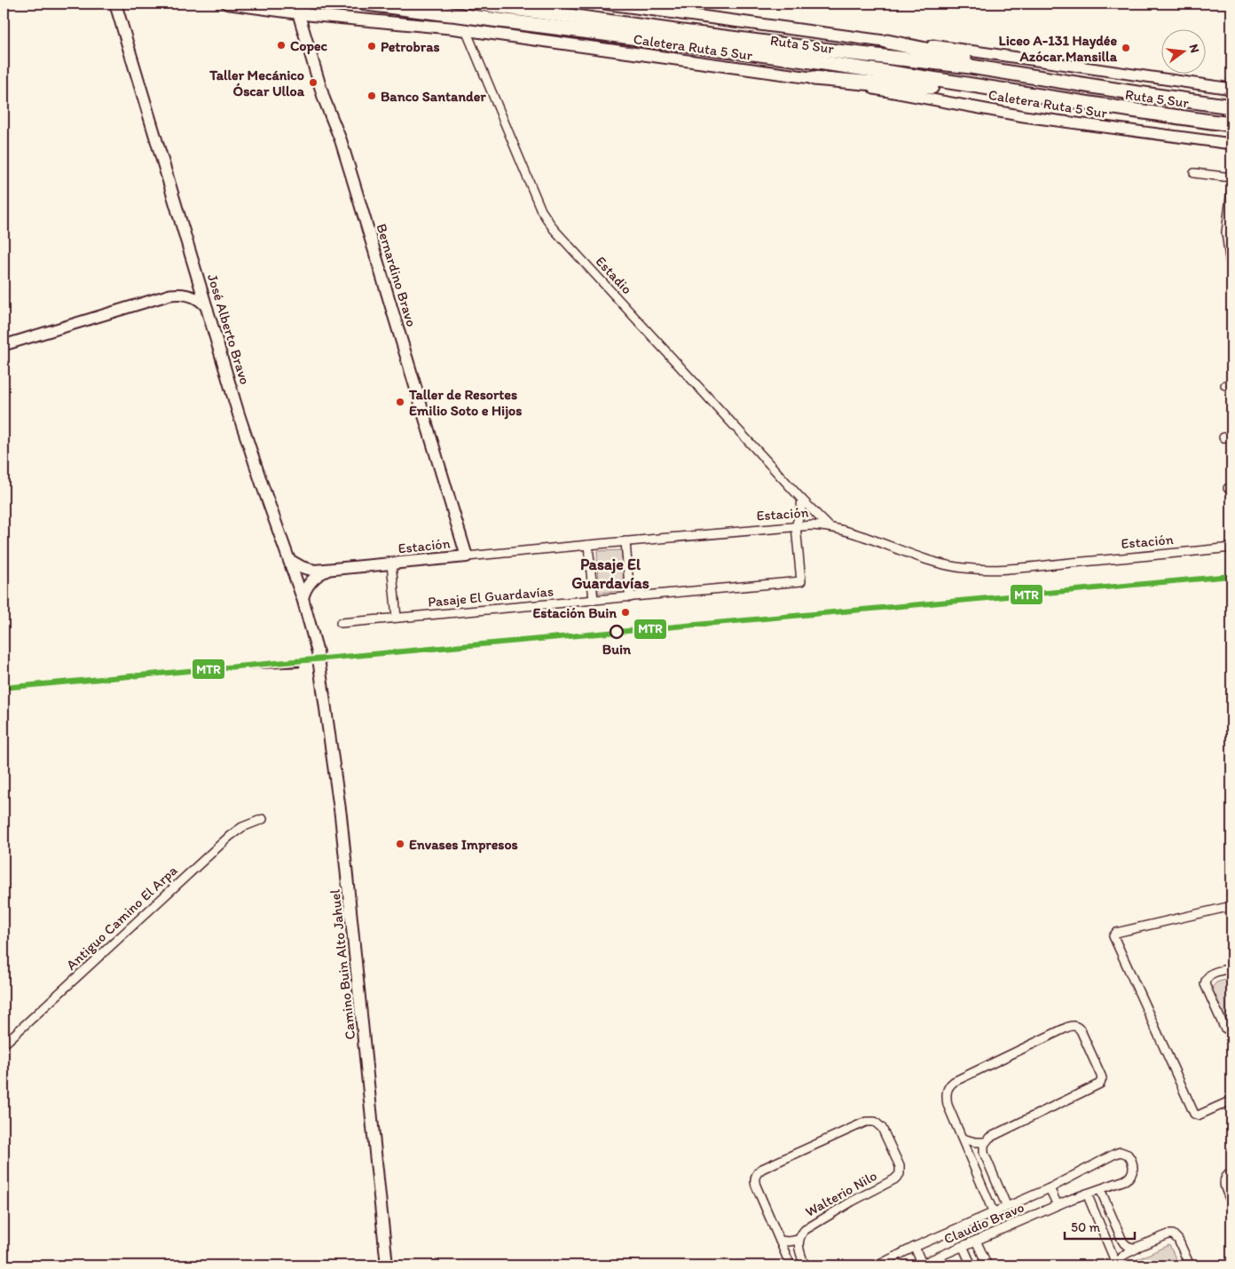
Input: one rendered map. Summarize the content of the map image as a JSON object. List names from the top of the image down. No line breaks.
{"streets":{"highway":["Ruta 5 Sur"],"main road":["Caletera Ruta 5 Sur","Bernardino Bravo","José Alberto Bravo","Estación","Camino Buin Alto Jahuel"],"street":["Estadio","Pasaje El Guardavías","Antiguo Camino El Arpa","Walterio Nilo","Claudio Bravo"]},"crossings":[["Caletera Ruta 5 Sur","Bernardino Bravo"],["Caletera Ruta 5 Sur","Estadio"],["Bernardino Bravo","Estación"],["Estadio","Estación"],["José Alberto Bravo","Estación"],["José Alberto Bravo","Camino Buin Alto Jahuel"],["Estación","Pasaje El Guardavías"]],"districts":["Pasaje El Guardavías"],"places":["Copec","Petrobras","Liceo A-131 Haydée Azócar Mansilla","Taller Mecánico Óscar Ulloa","Banco Santander","Taller de Resortes Emilio Soto e Hijos","Estación Buin","Buin","Envases Impresos"],"lines":["transit line MTR"],"scale_bar":"50 m","north":"right"}
